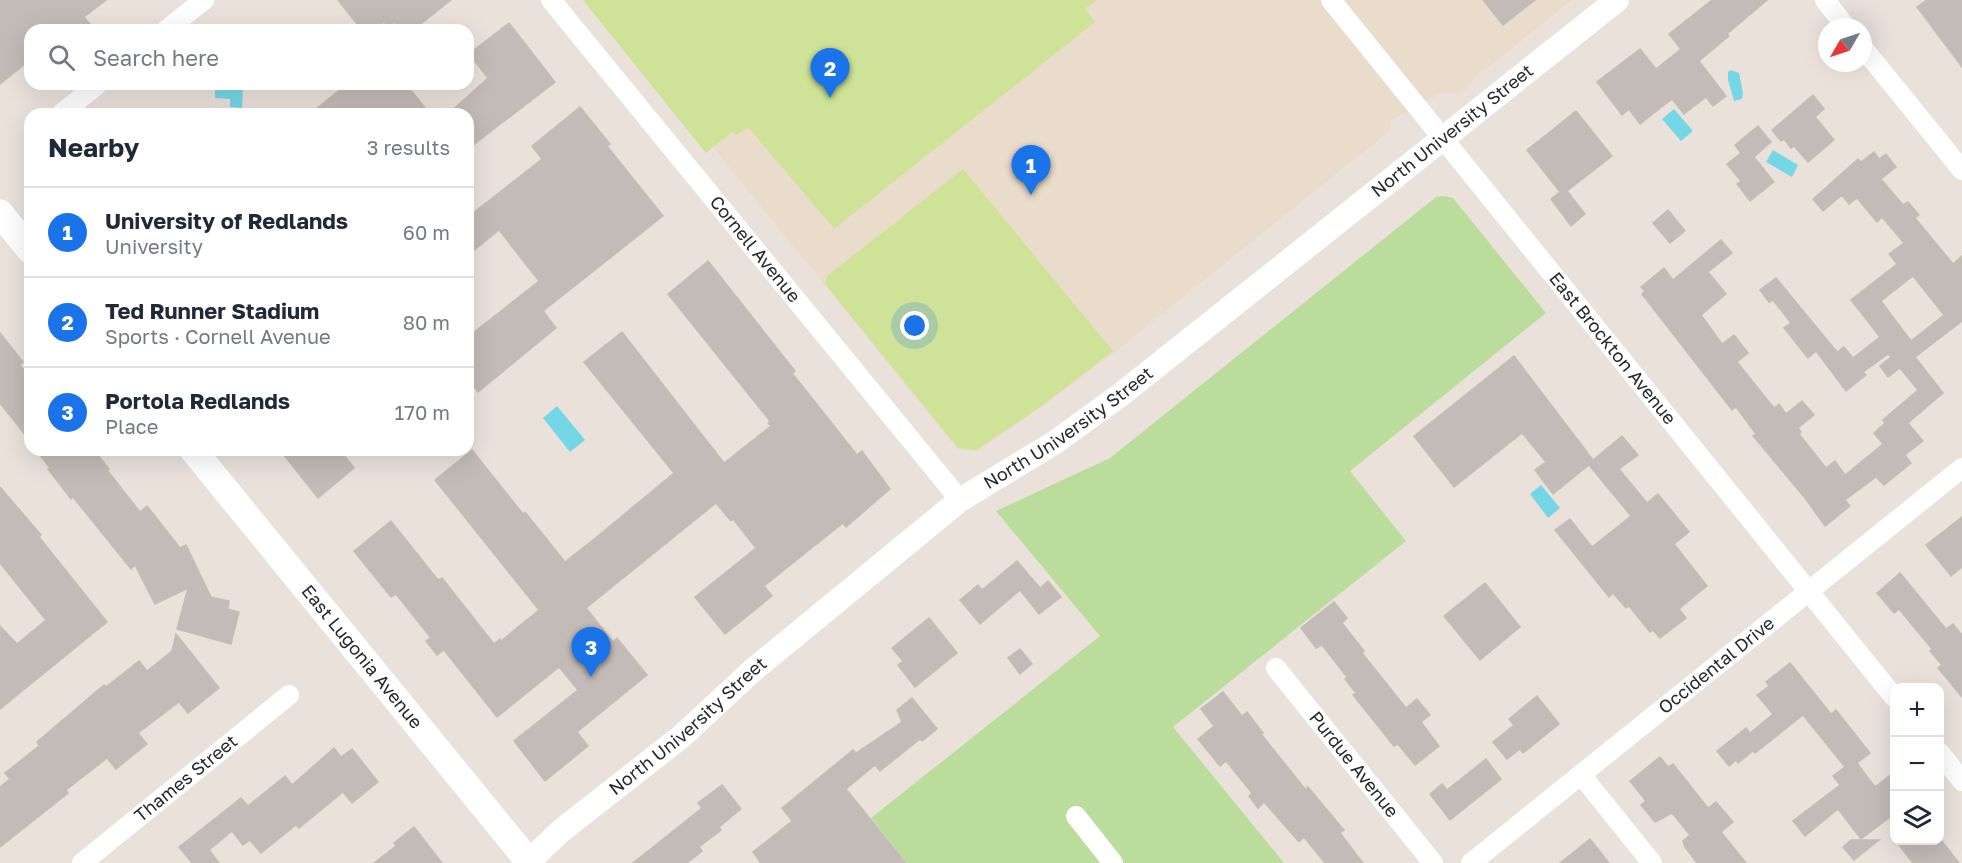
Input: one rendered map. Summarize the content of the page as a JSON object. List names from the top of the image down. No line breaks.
{"streets":{"main road":["East Lugonia Avenue"],"street":["North University Street","Cornell Avenue","East Brockton Avenue","Occidental Drive","Purdue Avenue","Thames Street"]},"crossings":[["North University Street","Cornell Avenue"],["North University Street","East Brockton Avenue"],["North University Street","East Lugonia Avenue"],["East Brockton Avenue","Occidental Drive"]],"north":"bottom left","page":{"search":"Search here","pins":["2","1","3"],"heading":["Nearby","3 results"],"list":[{"mark":"1","name":"University of Redlands","note":"University","value":"60 m"},{"mark":"2","name":"Ted Runner Stadium","note":"Sports · Cornell Avenue","value":"80 m"},{"mark":"3","name":"Portola Redlands","note":"Place","value":"170 m"}],"map_buttons":["+","−"]}}
